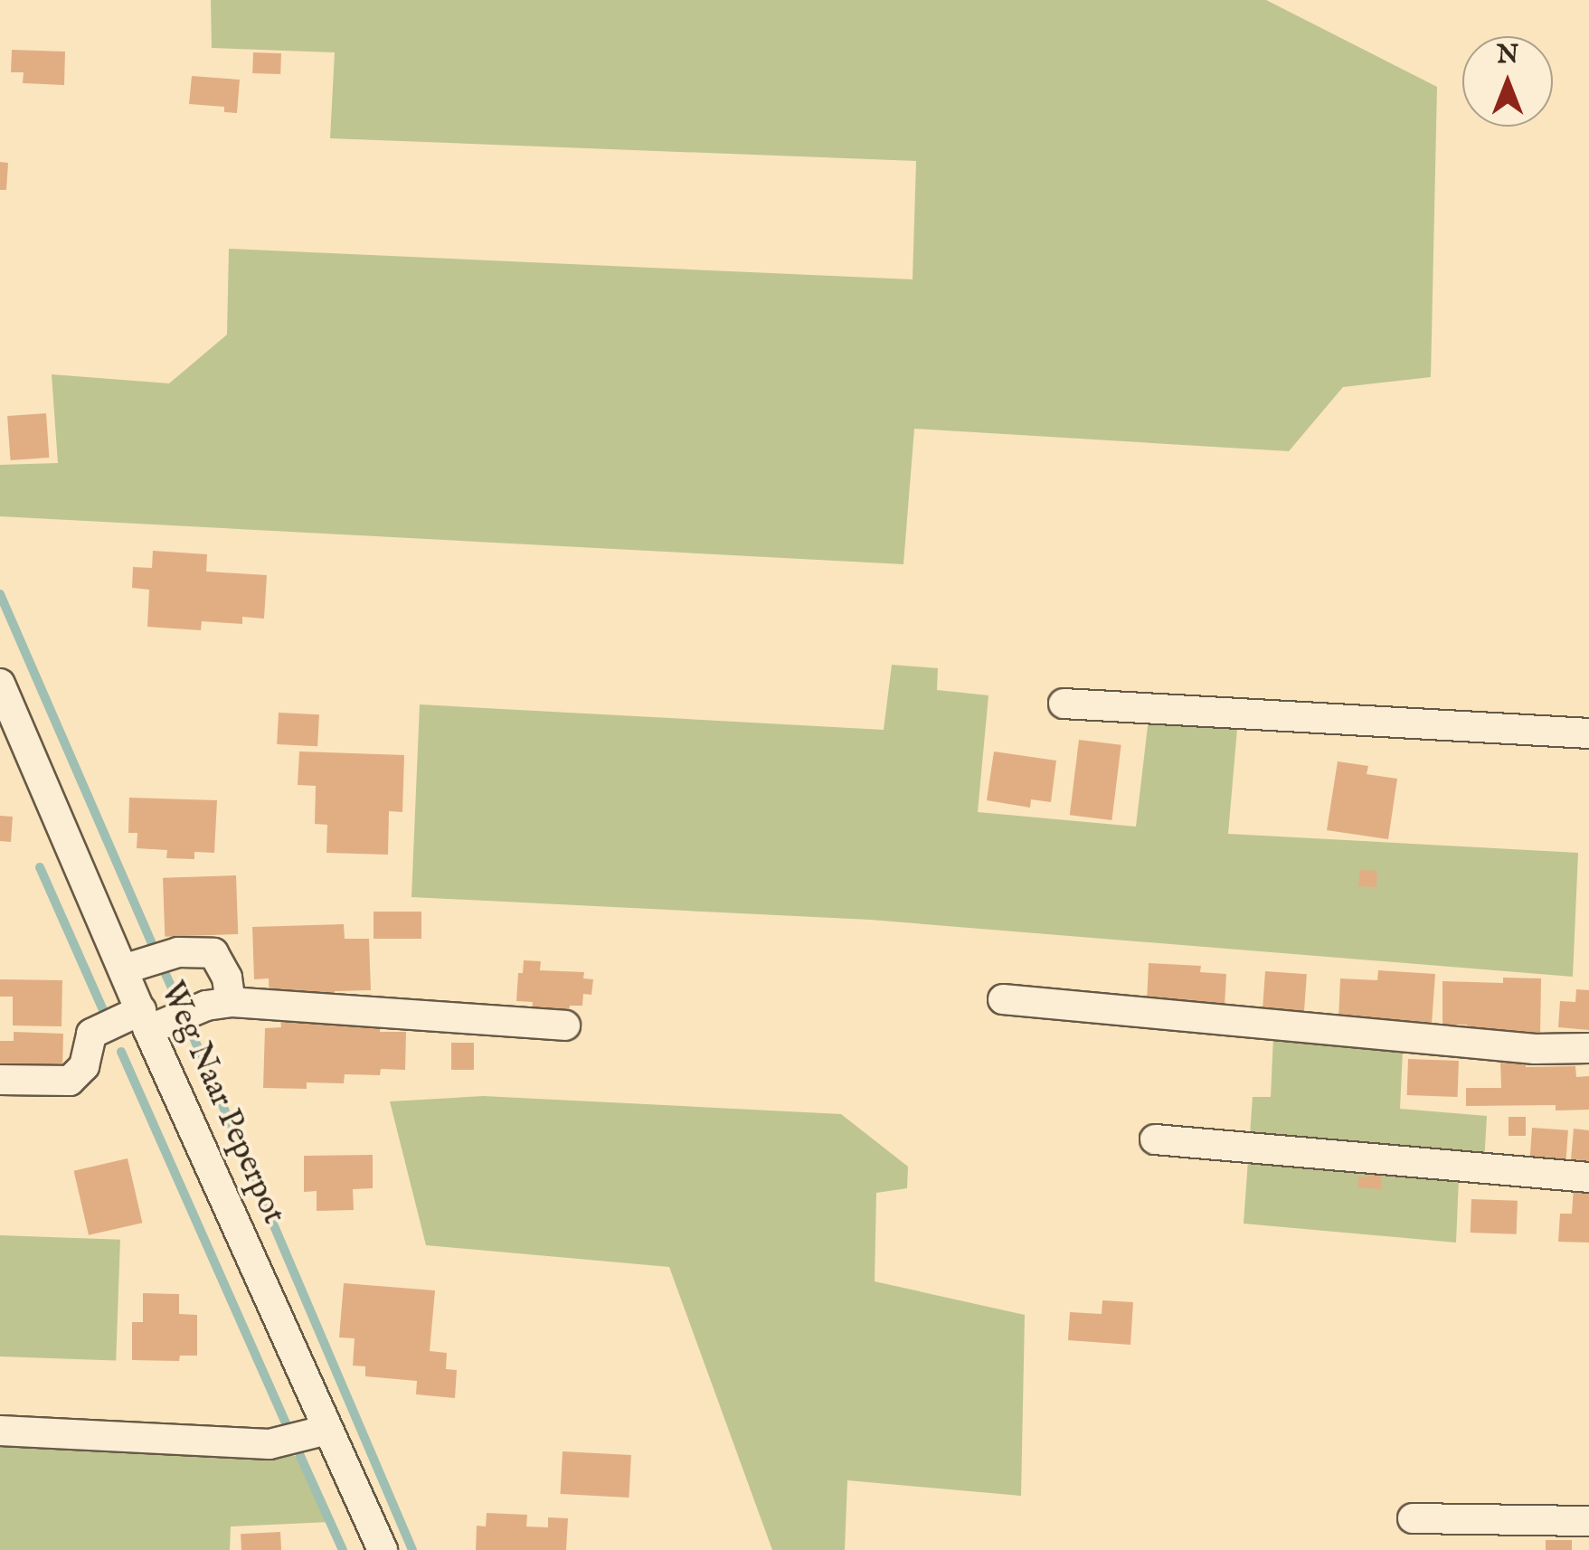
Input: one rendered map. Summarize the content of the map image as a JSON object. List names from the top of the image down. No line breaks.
{"streets":{"street":["Weg Naar Peperpot"]},"north":"top"}
